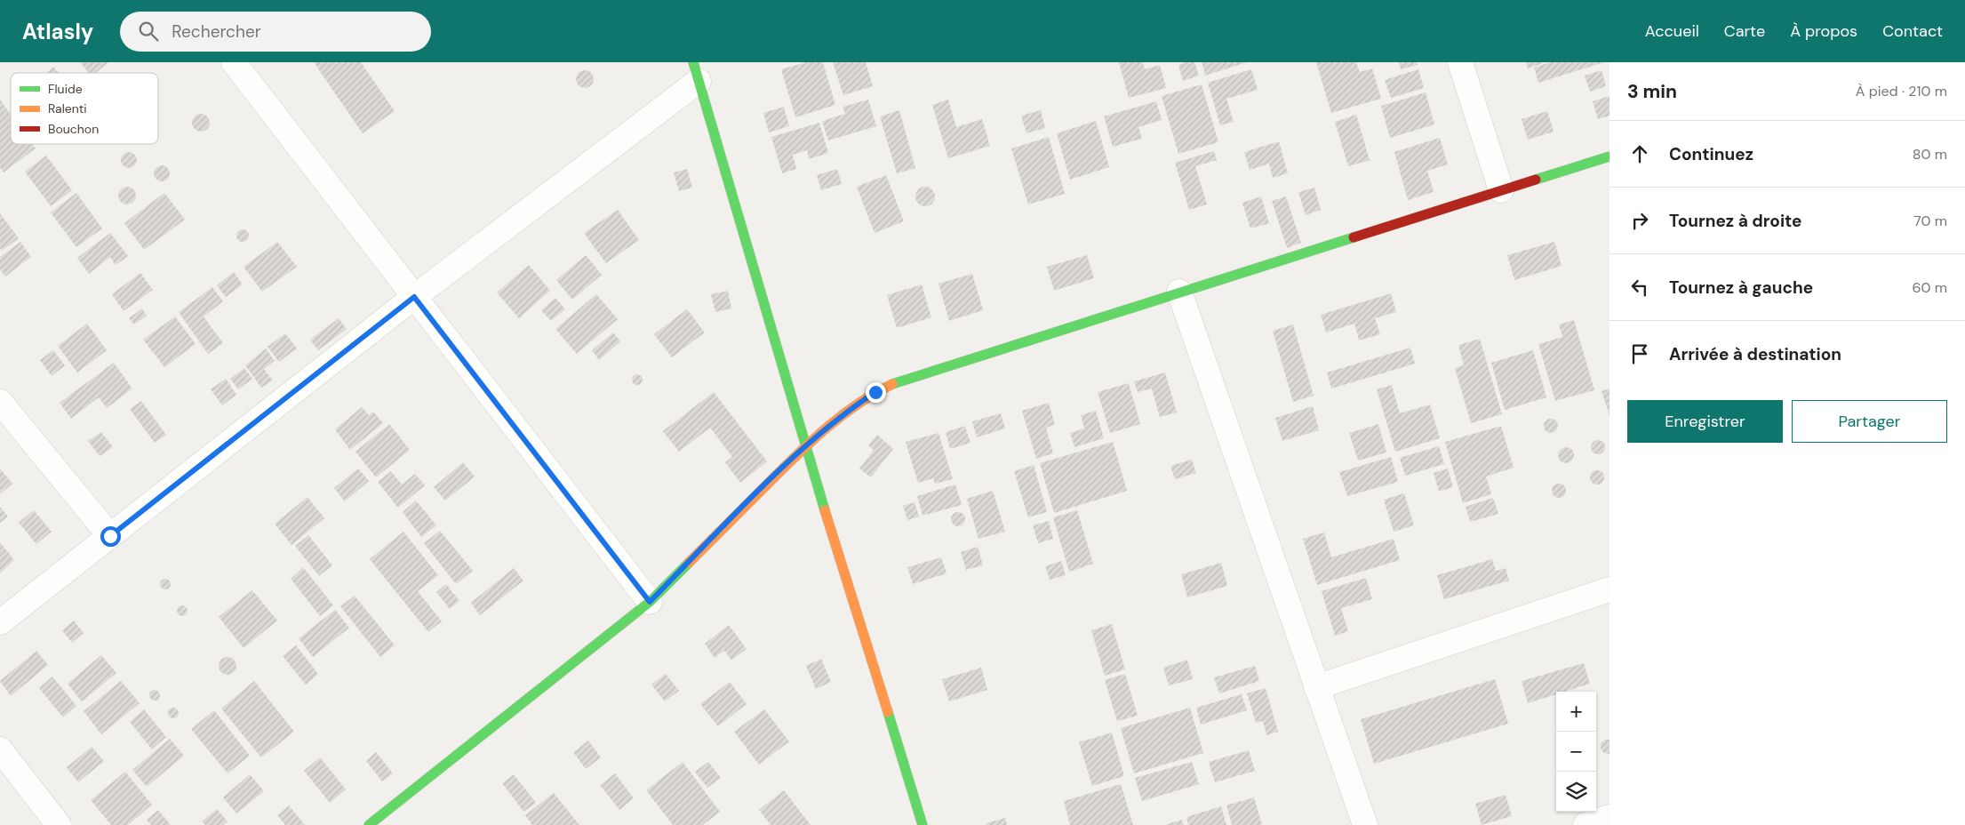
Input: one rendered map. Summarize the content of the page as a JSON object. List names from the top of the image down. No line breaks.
{"legend":["Fluide","Ralenti","Bouchon"],"page":{"header":"Atlasly","search":"Rechercher","nav":["Accueil","Carte","À propos","Contact"],"heading":["3 min","À pied · 210 m"],"list":[["Continuez","80 m"],["Tournez à droite","70 m"],["Tournez à gauche","60 m"],"Arrivée à destination"],"buttons":["Enregistrer","Partager"],"map_buttons":["+","−"]}}
